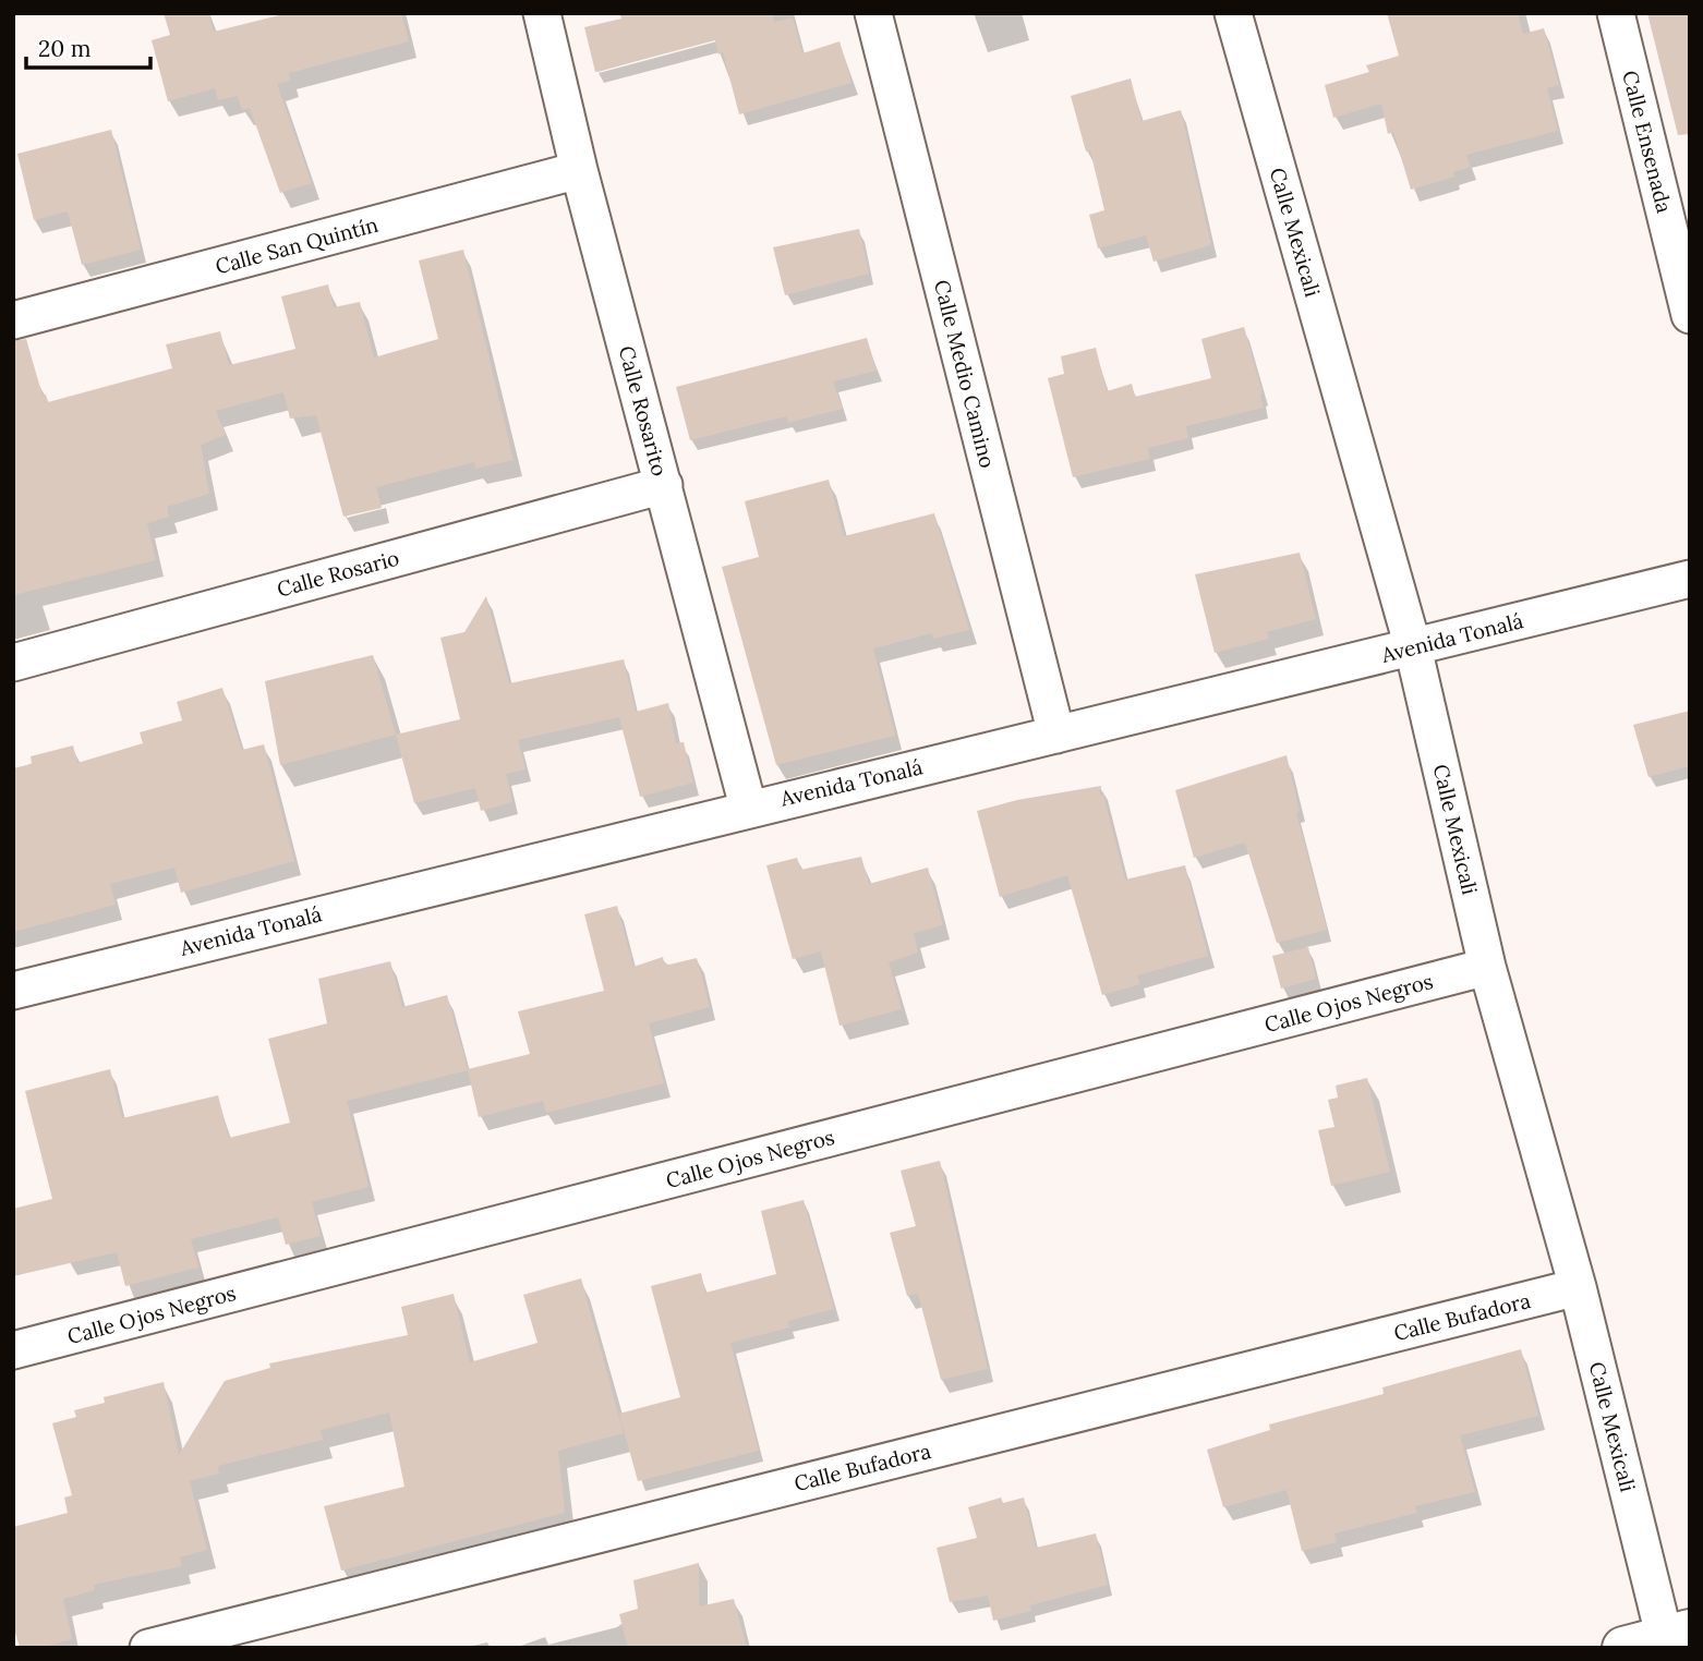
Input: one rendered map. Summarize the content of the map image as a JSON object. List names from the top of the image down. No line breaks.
{"streets":{"street":["Calle Ensenada","Calle Mexicali","Calle San Quintín","Calle Medio Camino","Calle Rosarito","Calle Rosario","Avenida Tonalá","Calle Ojos Negros","Calle Bufadora"]},"crossings":[["Calle Mexicali","Avenida Tonalá"],["Calle Mexicali","Calle Ojos Negros"],["Calle Mexicali","Calle Bufadora"],["Calle San Quintín","Calle Rosarito"],["Calle Medio Camino","Avenida Tonalá"],["Calle Rosarito","Calle Rosario"],["Calle Rosarito","Avenida Tonalá"]],"scale_bar":"20 m"}
